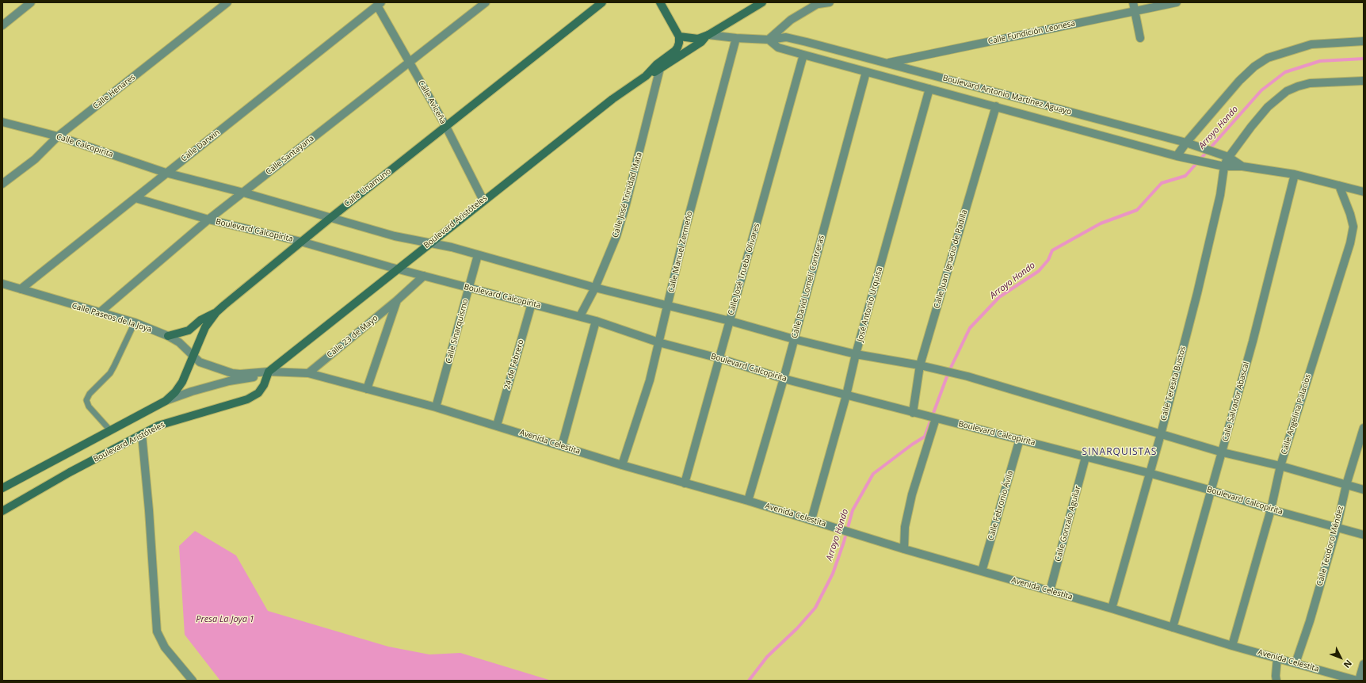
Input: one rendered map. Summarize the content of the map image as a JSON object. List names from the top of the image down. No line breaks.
{"streets":{"street":["Calle Fundición Leonesa","Calle Henares","Boulevard Antonio Martínez Aguayo","Calle Aviceña","Calle Calcopirita","Calle Darwin","Calle Santayana","Calle Unamuno","Calle José Trinidad Mata","Boulevard Aristóteles","Boulevard Calcopirita","Calle Manuel Zermeño","Calle Juan Ignacio de Padilla","Calle José Trueba Olivares","Calle David Lomelí Contreras","José Antonio Urquisa","Calle Paseos de la Joya","Calle Sinarquismo","Calle 23 de Mayo","24 de Febrero","Calle Teresita Bustos","Calle Salvador Abascal","Calle Angelina Palacios","Avenida Celestita","Calle Febronio Ávila","Calle Gonzalo Aguilar","Calle Teodoro Méndez"]},"crossings":[["Calle Fundición Leonesa","Boulevard Antonio Martínez Aguayo"],["Calle Henares","Calle Calcopirita"],["Boulevard Antonio Martínez Aguayo","Boulevard Aristóteles"],["Boulevard Antonio Martínez Aguayo","Calle Manuel Zermeño"],["Boulevard Antonio Martínez Aguayo","Calle Juan Ignacio de Padilla"],["Boulevard Antonio Martínez Aguayo","Calle José Trueba Olivares"],["Boulevard Antonio Martínez Aguayo","Calle David Lomelí Contreras"],["Boulevard Antonio Martínez Aguayo","José Antonio Urquisa"],["Boulevard Antonio Martínez Aguayo","Calle Teresita Bustos"],["Boulevard Antonio Martínez Aguayo","Calle Salvador Abascal"],["Boulevard Antonio Martínez Aguayo","Calle Angelina Palacios"],["Calle Aviceña","Calle Darwin"],["Calle Aviceña","Calle Santayana"],["Calle Aviceña","Calle Unamuno"],["Calle Aviceña","Boulevard Aristóteles"],["Calle Calcopirita","Calle Darwin"],["Calle Darwin","Boulevard Calcopirita"],["Calle Darwin","Calle Paseos de la Joya"],["Calle Santayana","Boulevard Calcopirita"],["Calle Santayana","Calle Paseos de la Joya"],["Calle Unamuno","Boulevard Aristóteles"],["Calle Unamuno","Boulevard Calcopirita"],["Calle Unamuno","Calle Paseos de la Joya"],["Calle José Trinidad Mata","Boulevard Aristóteles"],["Calle José Trinidad Mata","Boulevard Calcopirita"],["Boulevard Aristóteles","Boulevard Calcopirita"],["Boulevard Aristóteles","Calle Paseos de la Joya"],["Boulevard Aristóteles","Avenida Celestita"],["Boulevard Calcopirita","Calle Manuel Zermeño"],["Boulevard Calcopirita","Calle Juan Ignacio de Padilla"],["Boulevard Calcopirita","Calle José Trueba Olivares"],["Boulevard Calcopirita","Calle David Lomelí Contreras"],["Boulevard Calcopirita","José Antonio Urquisa"],["Boulevard Calcopirita","Calle Sinarquismo"],["Boulevard Calcopirita","Calle 23 de Mayo"],["Boulevard Calcopirita","24 de Febrero"],["Boulevard Calcopirita","Calle Teresita Bustos"],["Boulevard Calcopirita","Calle Salvador Abascal"],["Boulevard Calcopirita","Calle Angelina Palacios"],["Boulevard Calcopirita","Calle Febronio Ávila"],["Boulevard Calcopirita","Calle Gonzalo Aguilar"],["Boulevard Calcopirita","Calle Teodoro Méndez"],["Calle Manuel Zermeño","Avenida Celestita"],["Calle José Trueba Olivares","Avenida Celestita"],["Calle David Lomelí Contreras","Avenida Celestita"],["José Antonio Urquisa","Avenida Celestita"],["Calle Paseos de la Joya","Avenida Celestita"],["Calle Sinarquismo","Avenida Celestita"],["Calle 23 de Mayo","Avenida Celestita"],["24 de Febrero","Avenida Celestita"],["Calle Teresita Bustos","Avenida Celestita"],["Calle Salvador Abascal","Avenida Celestita"],["Calle Angelina Palacios","Avenida Celestita"],["Avenida Celestita","Calle Febronio Ávila"],["Avenida Celestita","Calle Gonzalo Aguilar"],["Avenida Celestita","Calle Teodoro Méndez"]],"districts":["SINARQUISTAS"],"water":["Arroyo Hondo","Presa La Joya 1"],"north":"bottom right"}
